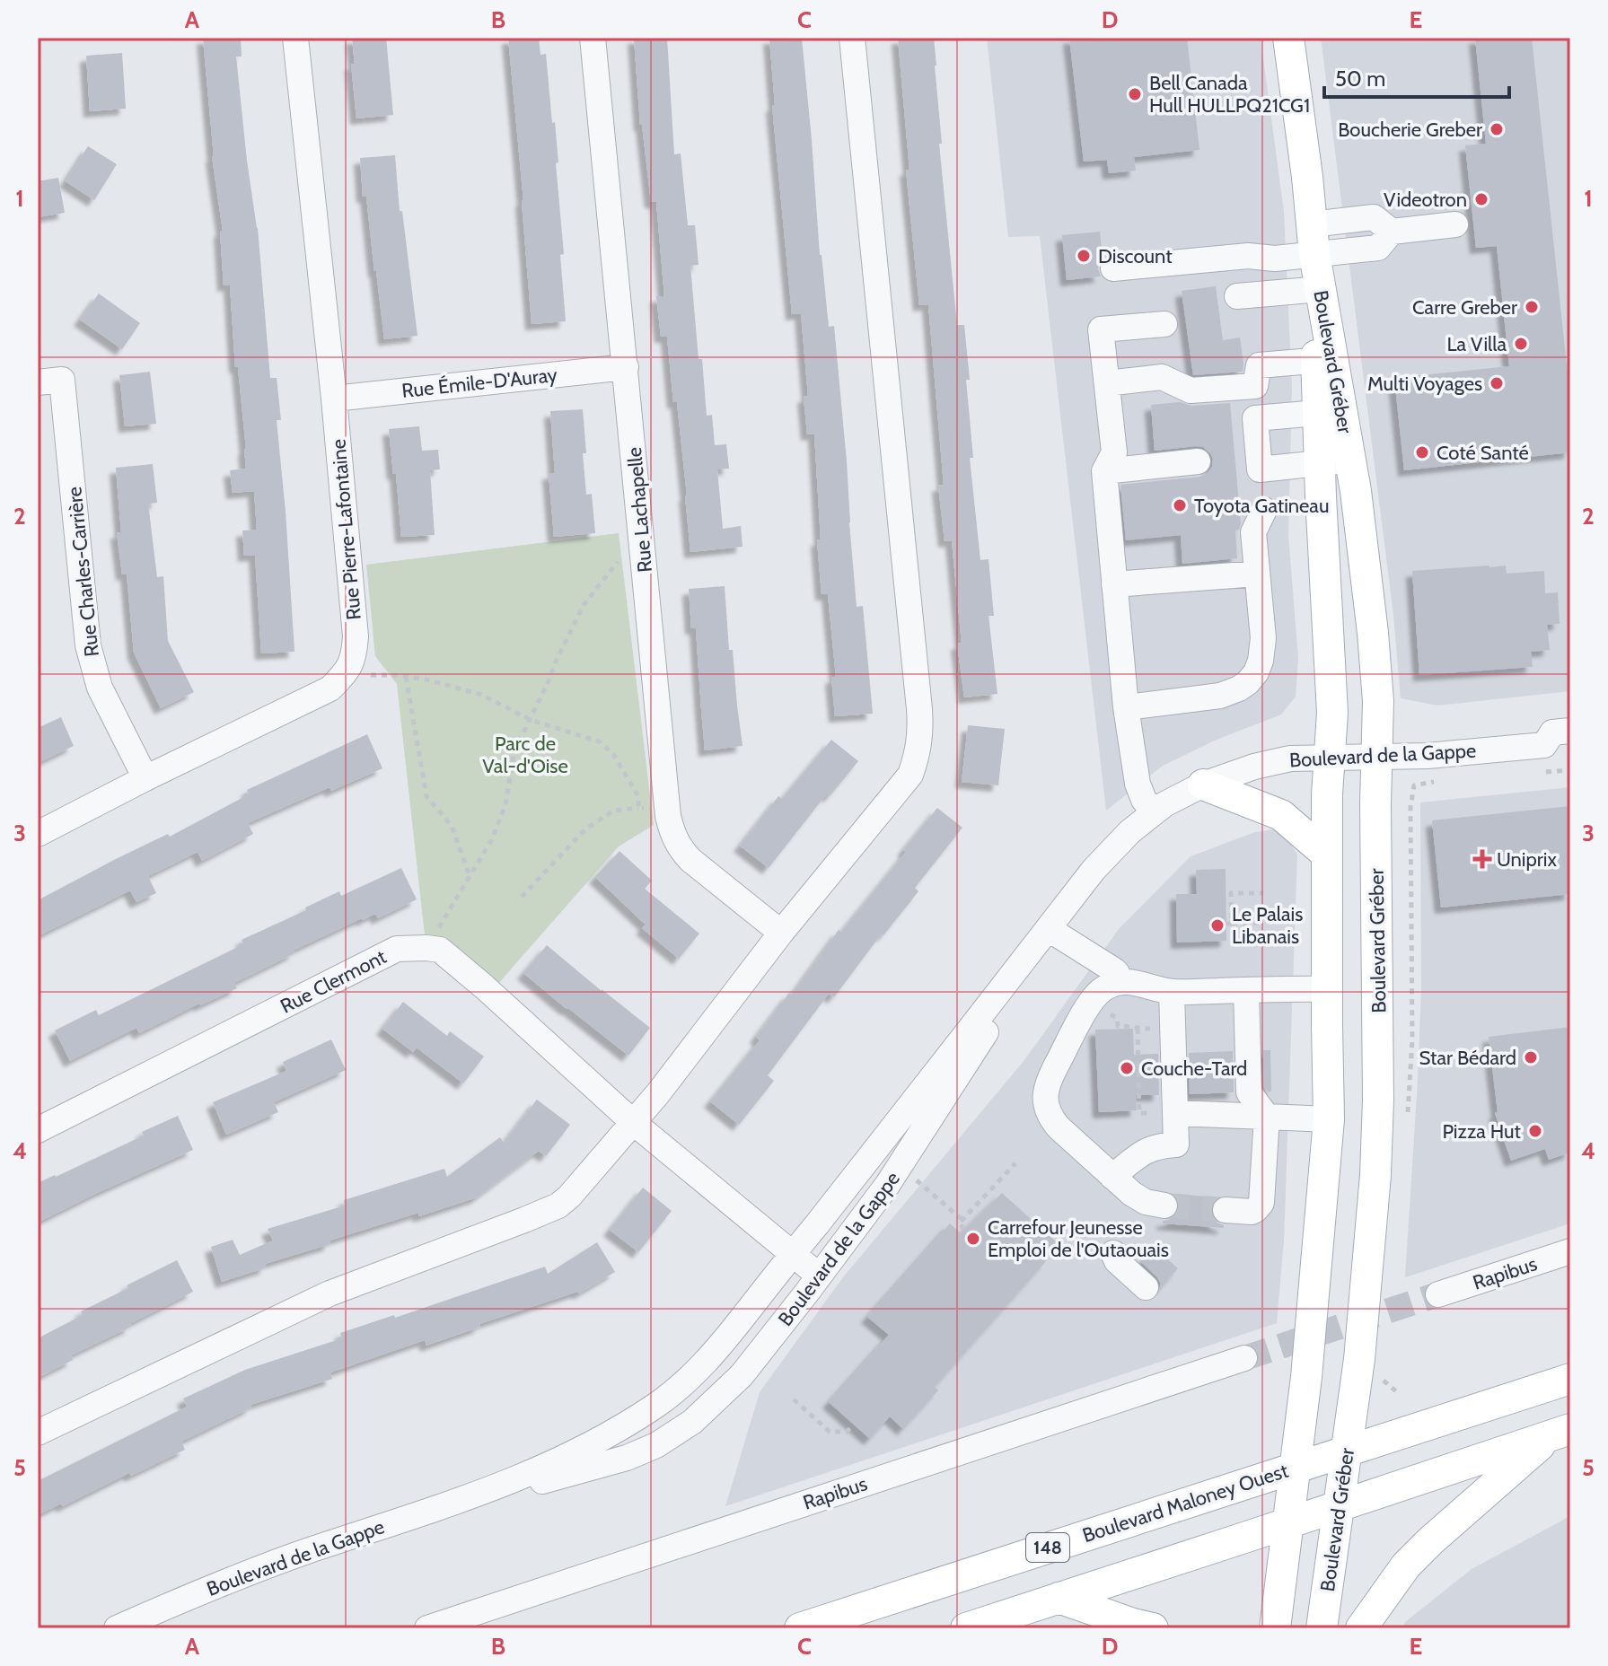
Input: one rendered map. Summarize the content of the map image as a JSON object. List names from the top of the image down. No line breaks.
{"streets":{"main road":["Boulevard Gréber","Boulevard Maloney Ouest","148"],"street":["Rue Émile-D'Auray","Rue Lachapelle","Rue Pierre-Lafontaine","Rue Charles-Carrière","Boulevard de la Gappe","Rue Clermont","Rapibus"]},"crossings":[["Boulevard Gréber","Boulevard de la Gappe"],["Boulevard Gréber","Boulevard Maloney Ouest"],["Rue Émile-D'Auray","Rue Lachapelle"],["Rue Émile-D'Auray","Rue Pierre-Lafontaine"]],"parks":["Parc de Val-d'Oise"],"places":{"other":["Bell Canada Hull HULLPQ21CG1","Boucherie Greber","Videotron","Discount","Carre Greber","La Villa","Multi Voyages","Coté Santé","Toyota Gatineau","Le Palais Libanais","Star Bédard","Couche-Tard","Pizza Hut","Carrefour Jeunesse Emploi de l'Outaouais"],"health":["Uniprix"]},"scale_bar":"50 m","grid":{"columns":["A","B","C","D","E"],"rows":["1","2","3","4","5"]}}
